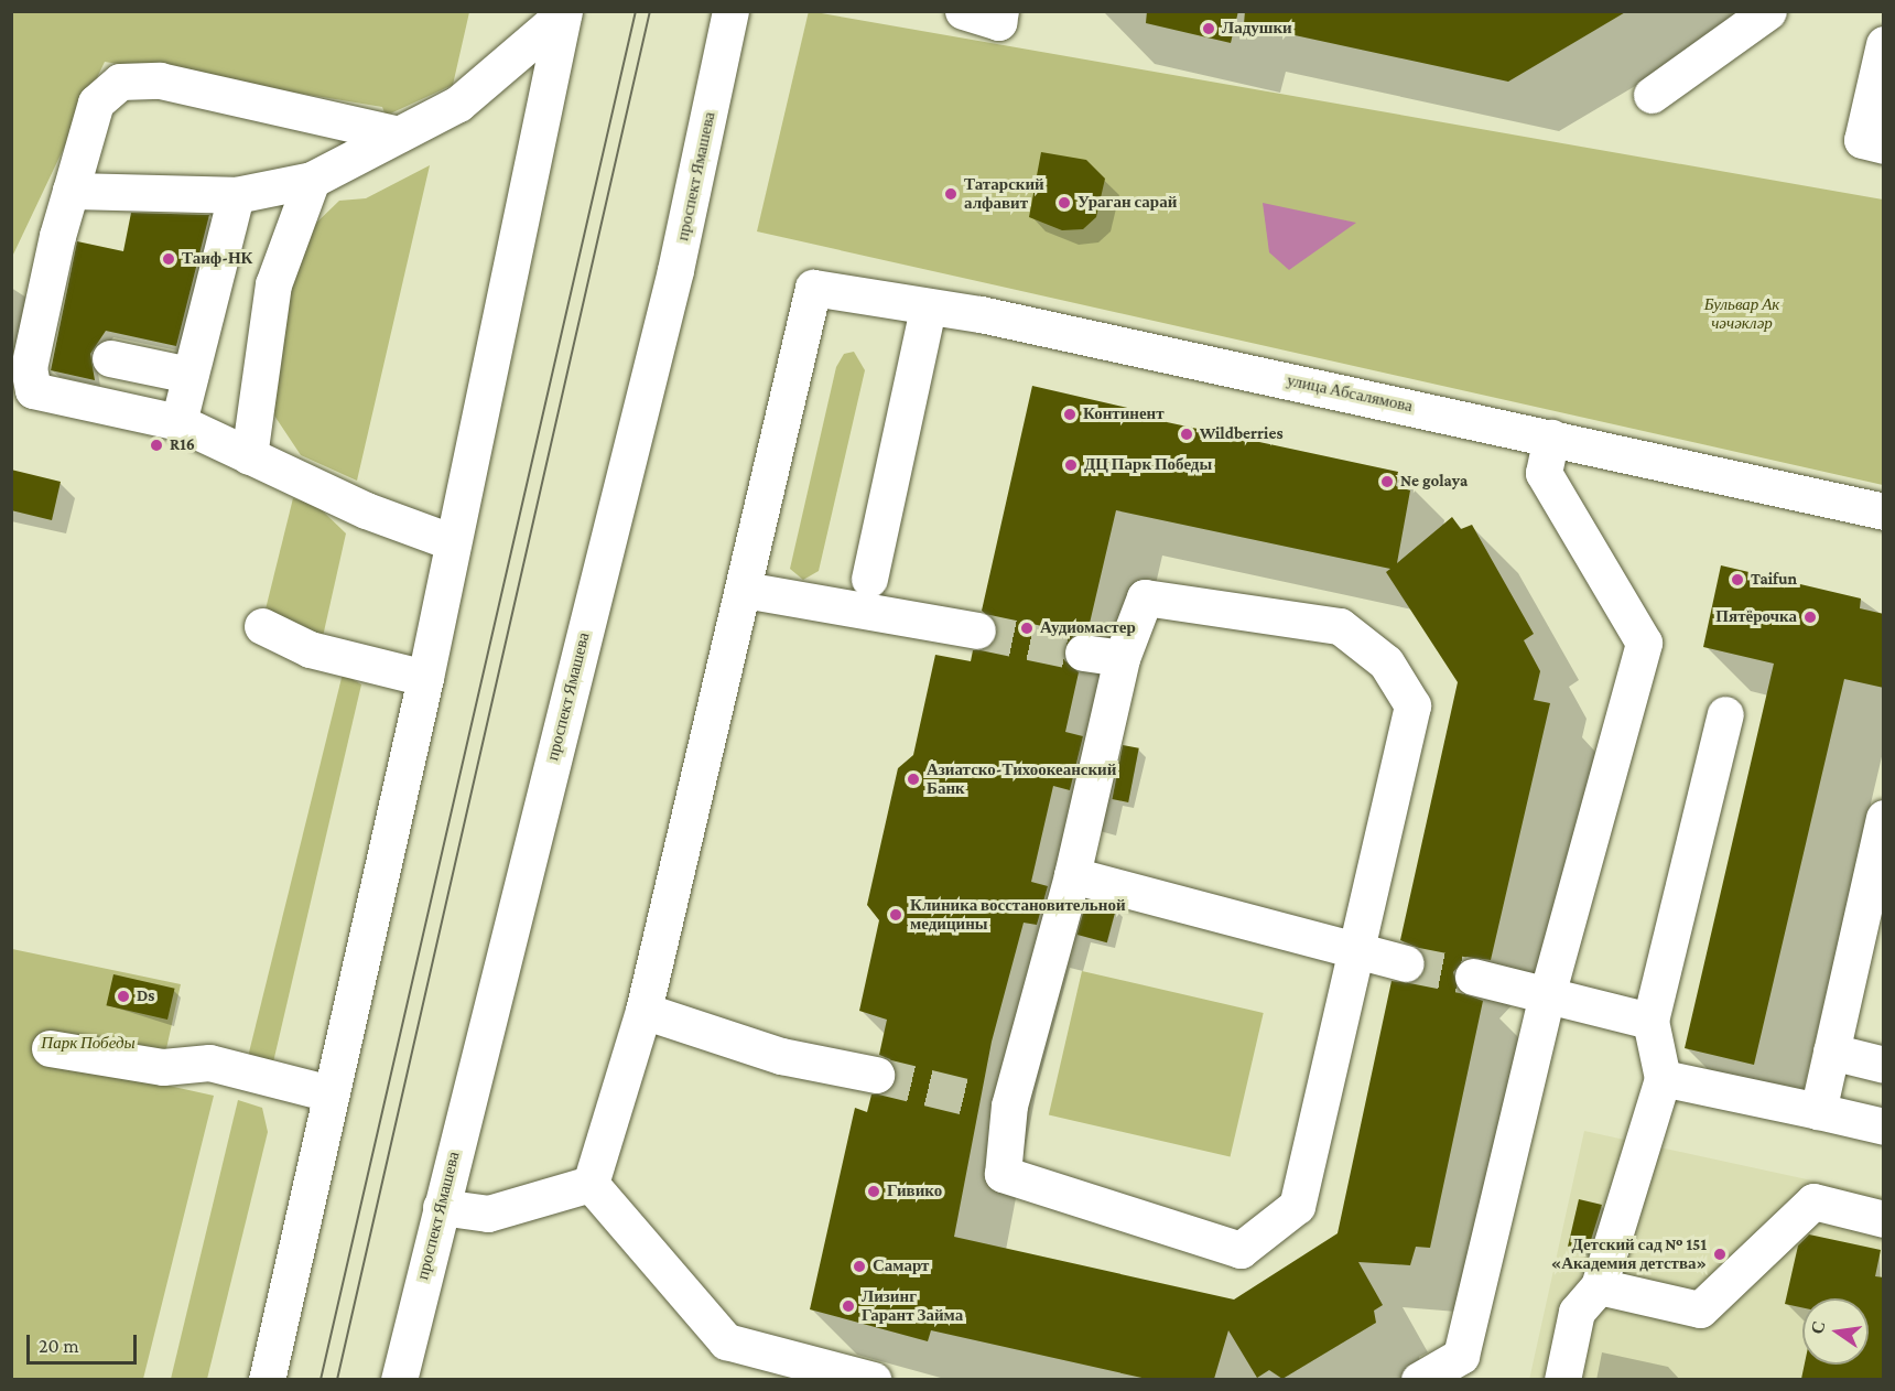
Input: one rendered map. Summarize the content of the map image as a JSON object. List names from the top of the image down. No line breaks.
{"streets":{"main road":["проспект Ямашева","улица Абсалямова"]},"parks":["Бульвар Ак чәчәкләр","Парк Победы"],"places":["Ладушки","Татарский алфавит","Ураган сарай","Таиф-НК","Континент","Wildberries","R16","ДЦ Парк Победы","Ne golaya","Taifun","Пятёрочка","Аудиомастер","Азиатско-Тихоокеанский Банк","Клиника восстановительной медицины","Ds","Гивико","Детский сад № 151 «Академия детства»","Самарт","Лизинг Гарант Займа"],"scale_bar":"20 m","north":"left"}
